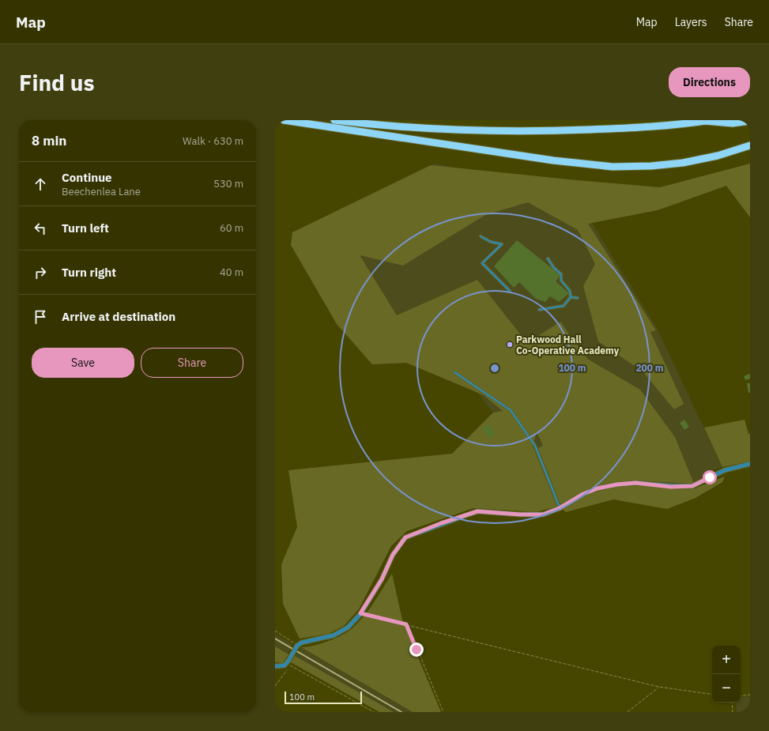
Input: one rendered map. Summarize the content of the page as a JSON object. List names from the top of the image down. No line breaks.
{"places":["Parkwood Hall Co-Operative Academy"],"scale_bar":"100 m","page":{"header":"Map","nav":["Map","Layers","Share"],"buttons":["Directions",["Save","Share"]],"title":"Find us","heading":["8 min","Walk · 630 m"],"list":[["Continue","Beechenlea Lane","530 m"],["Turn left","60 m"],["Turn right","40 m"],"Arrive at destination"],"map_buttons":["+","−"],"scale":"100 m"},"rings":["100 m","200 m"]}
